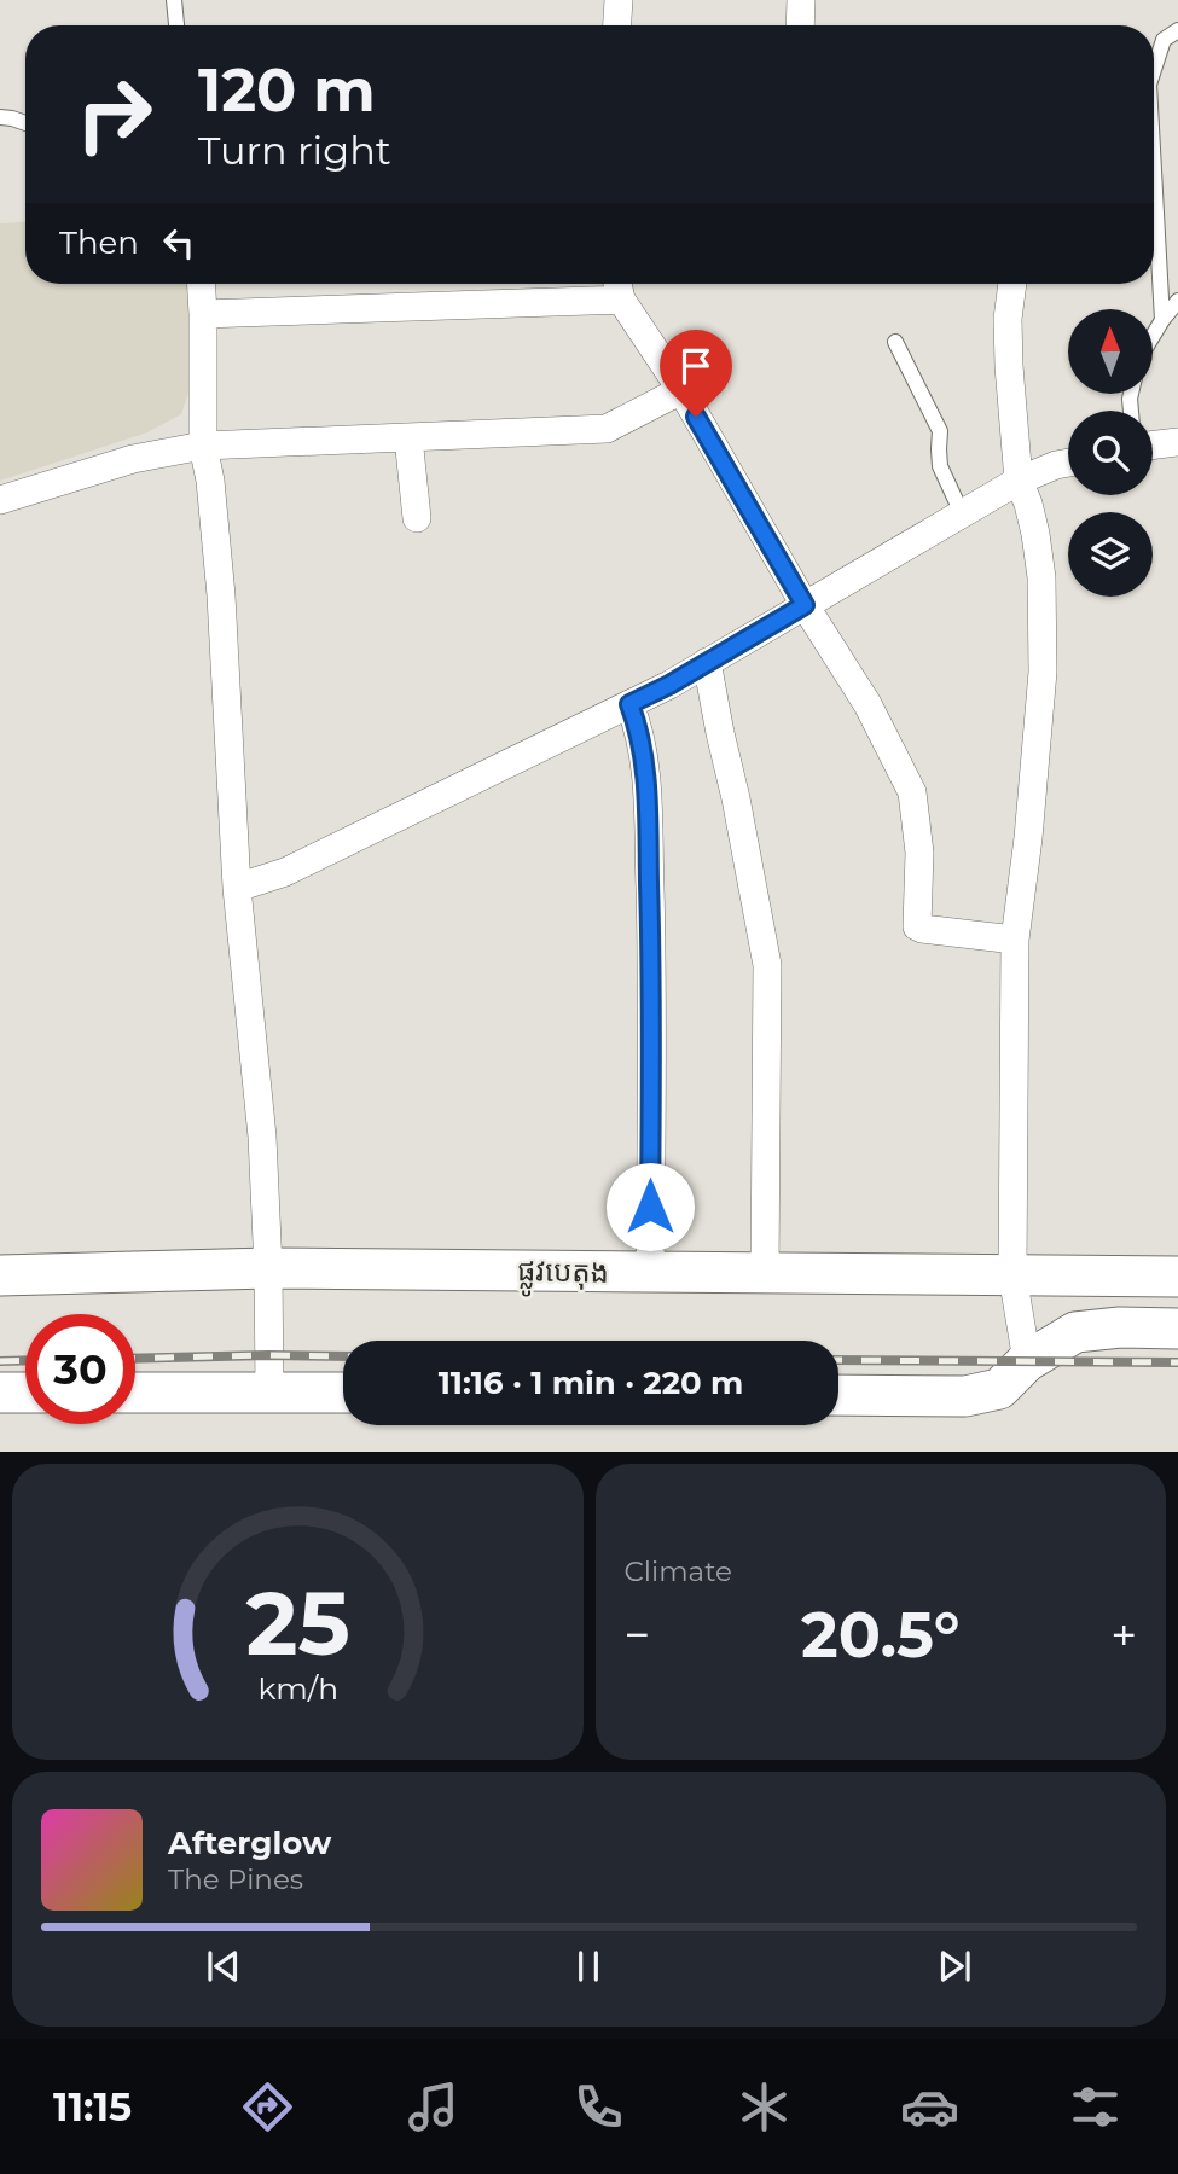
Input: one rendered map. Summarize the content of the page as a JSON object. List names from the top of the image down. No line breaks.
{"streets":{"main road":["ផ្លូវបេតុង"]},"north":"top","page":{"turn":["120 m","Turn right"],"then":"Then","limit":"30","trip":"11:16 · 1 min · 220 m","tile":"Climate","heat":["−","20.5°","+"],"song":["Afterglow","The Pines"],"tabs":"11:15","gauge":["25","km/h"]}}
